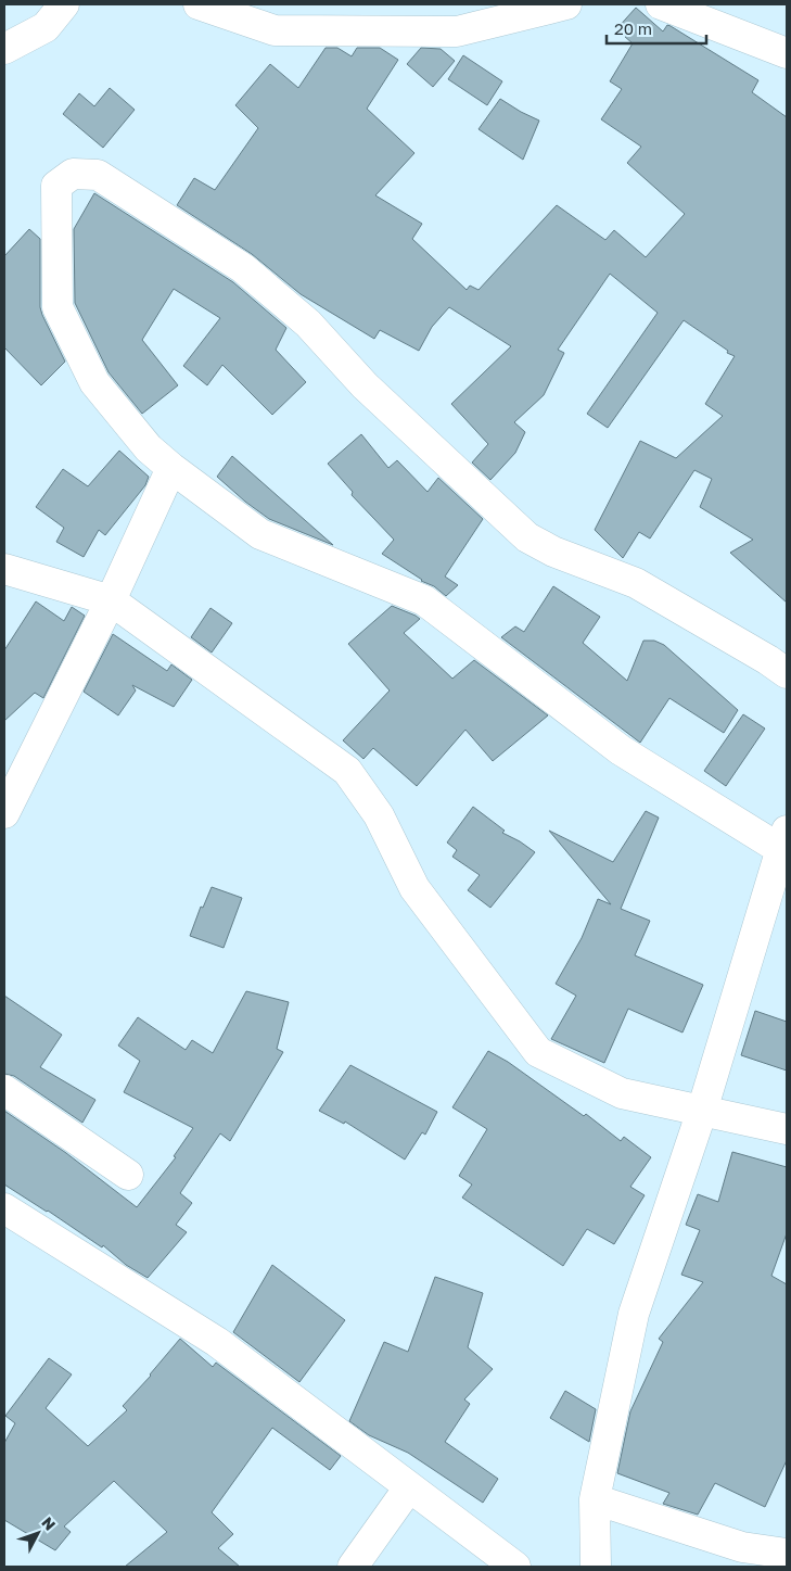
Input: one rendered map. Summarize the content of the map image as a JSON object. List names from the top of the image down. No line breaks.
{"scale_bar":"20 m","north":"top right"}
